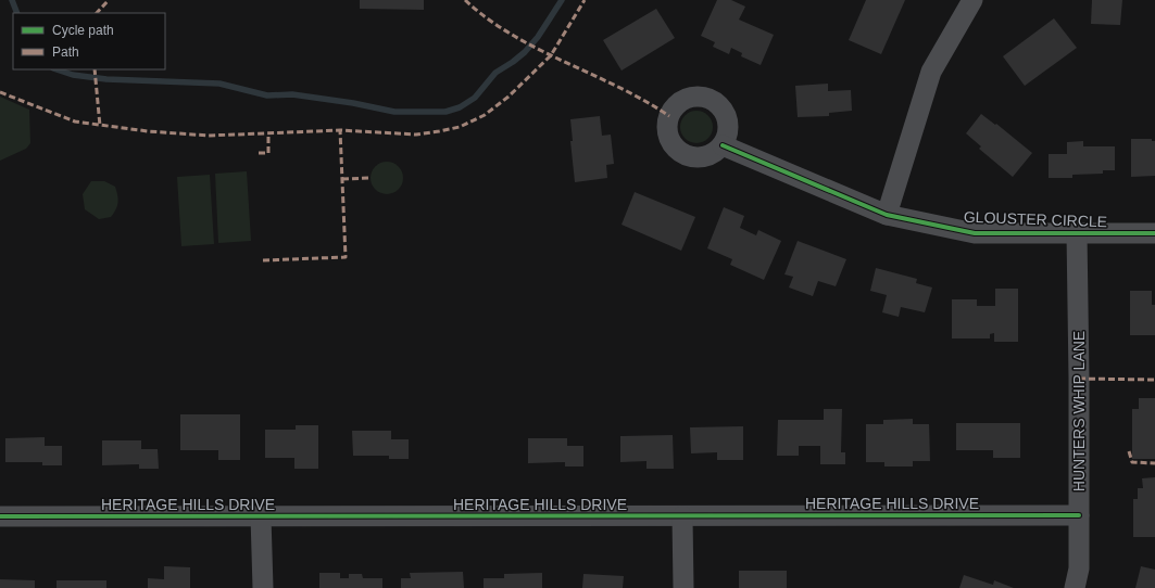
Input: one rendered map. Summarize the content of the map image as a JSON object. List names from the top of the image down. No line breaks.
{"streets":{"street":["GLOUSTER CIRCLE","HUNTERS WHIP LANE","HERITAGE HILLS DRIVE"]},"crossings":[["GLOUSTER CIRCLE","HUNTERS WHIP LANE"],["HUNTERS WHIP LANE","HERITAGE HILLS DRIVE"]],"legend":["Cycle path","Path"]}
